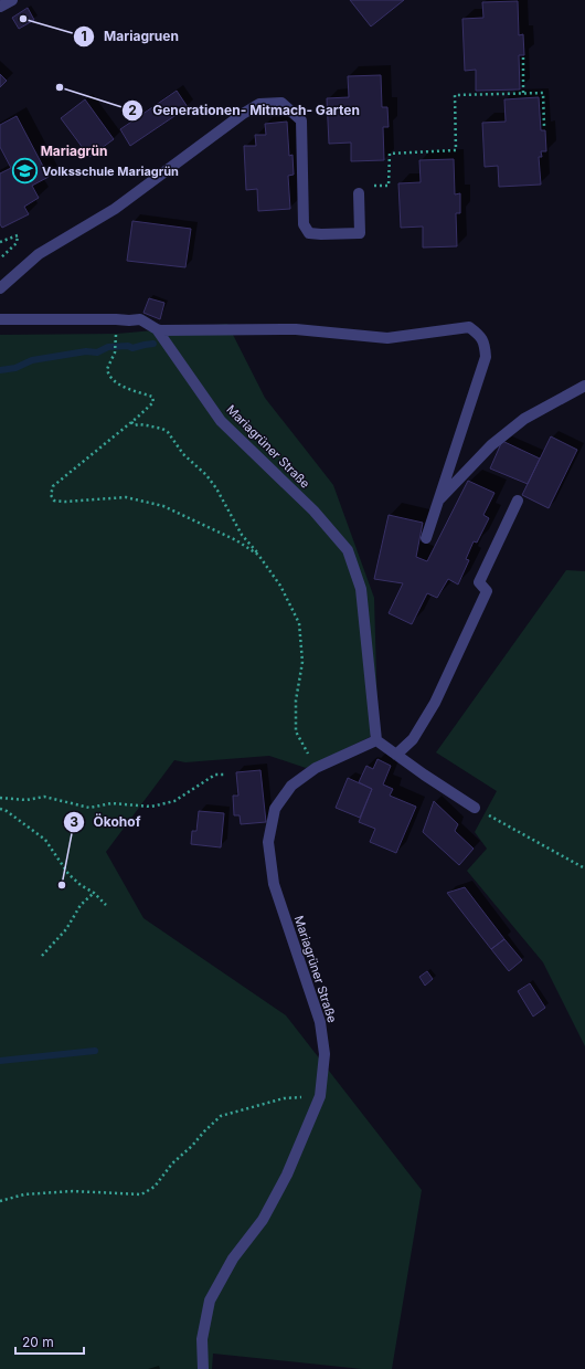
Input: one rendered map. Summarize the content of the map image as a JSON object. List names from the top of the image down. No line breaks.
{"streets":{"street":["Mariagrüner Straße"]},"districts":["Mariagrün"],"places":{"other":["Mariagruen","Generationen- Mitmach- Garten","Ökohof"],"school or university":["Volksschule Mariagrün"]},"scale_bar":"20 m"}
